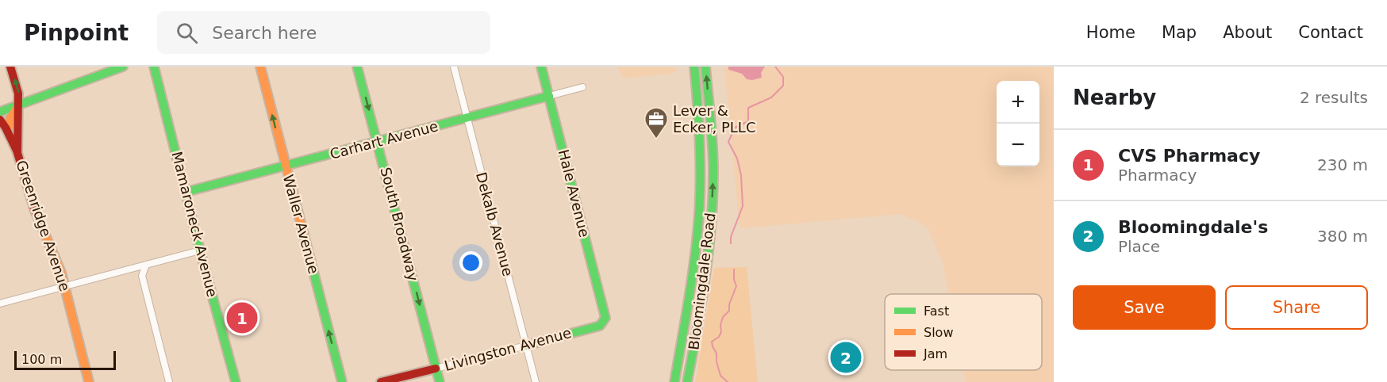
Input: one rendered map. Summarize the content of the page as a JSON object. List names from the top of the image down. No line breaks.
{"streets":{"street":["Carhart Avenue","Hale Avenue","Mamaroneck Avenue","Waller Avenue","South Broadway","Dekalb Avenue","Greenridge Avenue","Bloomingdale Road","Livingston Avenue"]},"crossings":[["Carhart Avenue","Hale Avenue"],["Carhart Avenue","Mamaroneck Avenue"],["Carhart Avenue","Waller Avenue"],["Carhart Avenue","South Broadway"],["Carhart Avenue","Dekalb Avenue"],["Hale Avenue","Livingston Avenue"],["South Broadway","Livingston Avenue"],["Dekalb Avenue","Livingston Avenue"]],"one_way":["Waller Avenue","South Broadway"],"places":{"office":["Lever & Ecker, PLLC"]},"legend":["Fast","Slow","Jam"],"scale_bar":"100 m","page":{"header":"Pinpoint","search":"Search here","nav":["Home","Map","About","Contact"],"heading":["Nearby","2 results"],"map_buttons":["+","−"],"list":[{"mark":"1","name":"CVS Pharmacy","note":"Pharmacy","value":"230 m"},{"mark":"2","name":"Bloomingdale's","note":"Place","value":"380 m"}],"buttons":["Save","Share"],"pins":["1","2"],"scale":"100 m"}}
